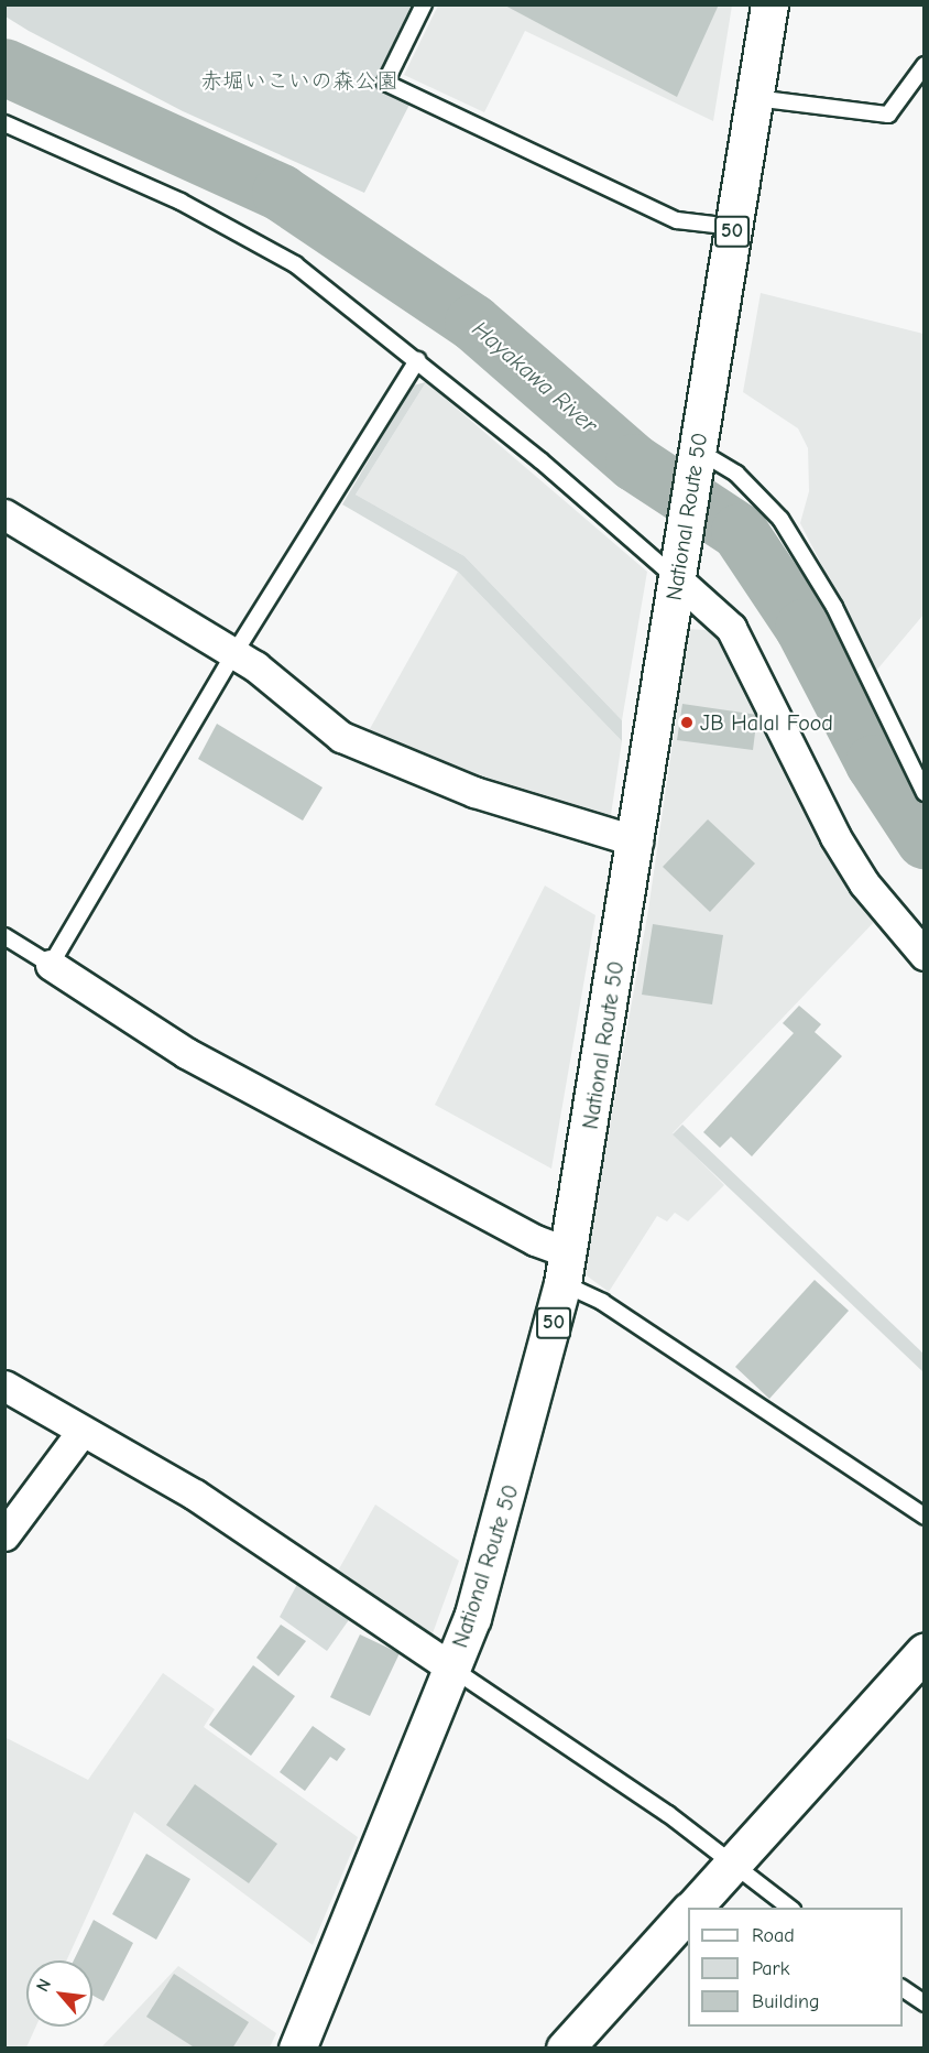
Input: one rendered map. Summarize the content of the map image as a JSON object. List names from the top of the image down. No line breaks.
{"streets":{"main road":["50","National Route 50"]},"water":["Hayakawa River"],"parks":["赤堀いこいの森公園"],"places":["JB Halal Food"],"legend":["Road","Park","Building"],"north":"top left"}
